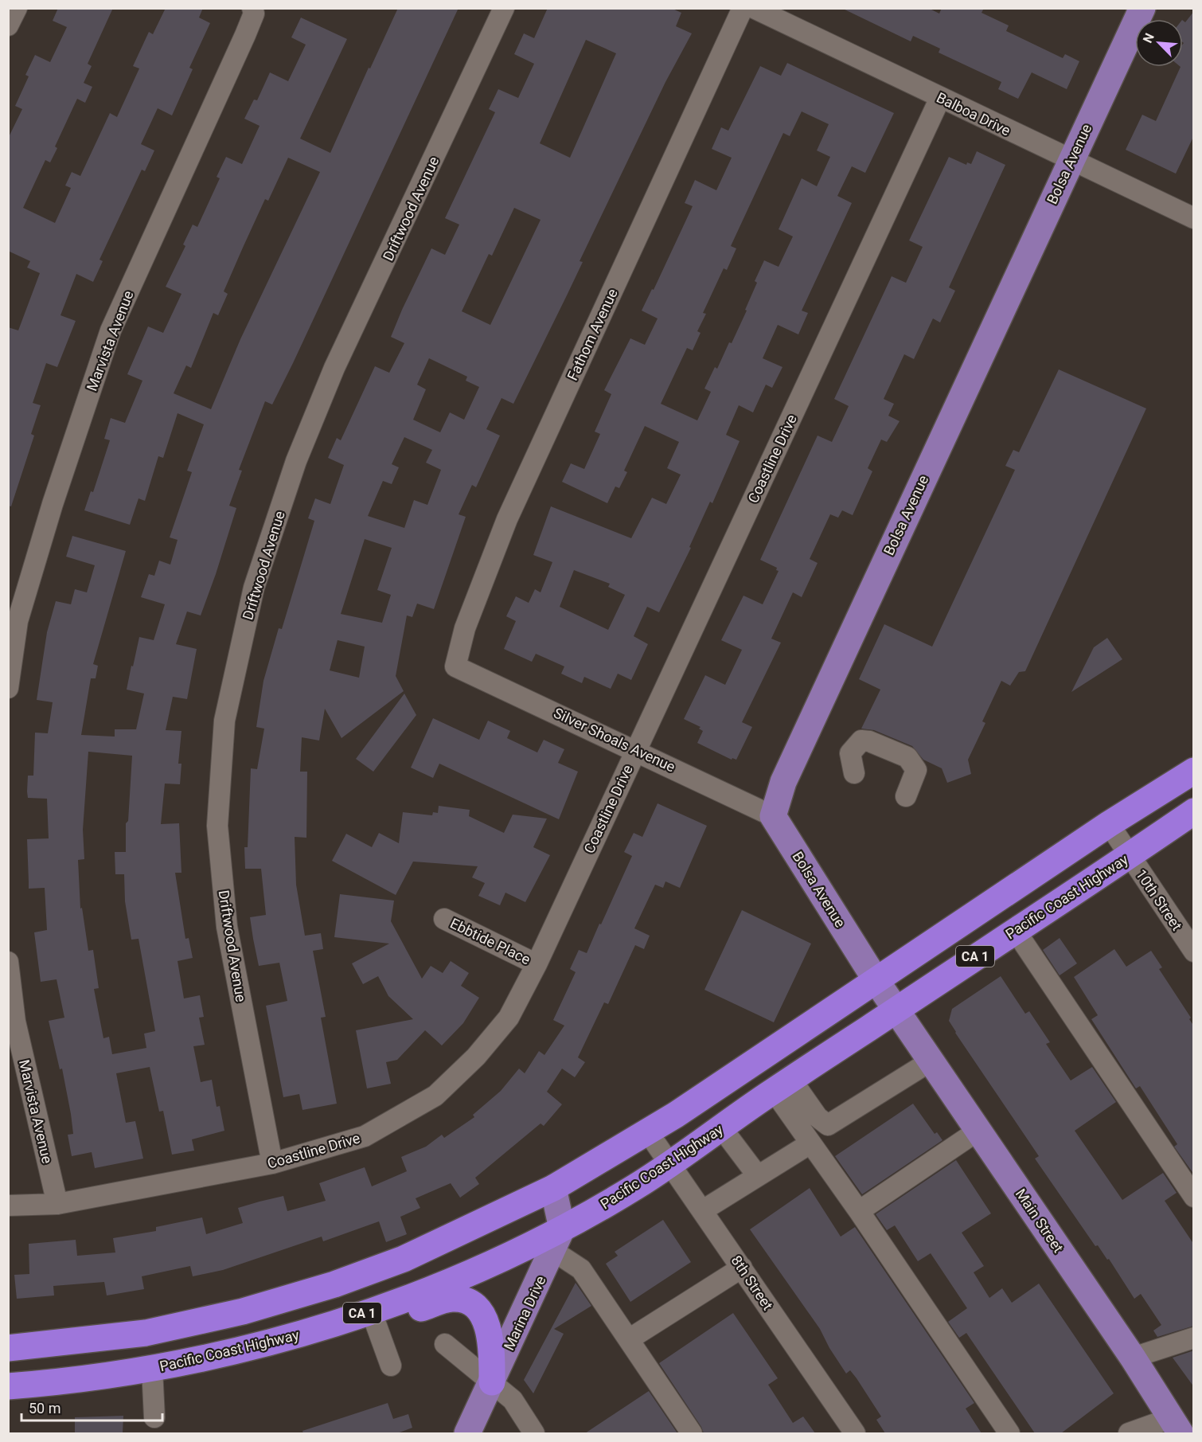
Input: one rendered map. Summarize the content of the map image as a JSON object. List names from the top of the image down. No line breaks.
{"streets":{"highway":["Pacific Coast Highway","CA 1"],"main road":["Bolsa Avenue","Main Street","Marina Drive"],"street":["Balboa Drive","Driftwood Avenue","Fathom Avenue","Marvista Avenue","Coastline Drive","Silver Shoals Avenue","10th Street","Ebbtide Place","8th Street"]},"crossings":[["Balboa Drive","Bolsa Avenue"],["Balboa Drive","Coastline Drive"],["Bolsa Avenue","Silver Shoals Avenue"],["Bolsa Avenue","Pacific Coast Highway"],["Bolsa Avenue","CA 1"],["Bolsa Avenue","Main Street"],["Driftwood Avenue","Coastline Drive"],["Fathom Avenue","Silver Shoals Avenue"],["Marvista Avenue","Coastline Drive"],["Coastline Drive","Silver Shoals Avenue"],["Coastline Drive","Ebbtide Place"],["Pacific Coast Highway","10th Street"],["Pacific Coast Highway","Main Street"],["Pacific Coast Highway","8th Street"],["Pacific Coast Highway","Marina Drive"],["10th Street","CA 1"],["CA 1","8th Street"]],"scale_bar":"50 m","north":"top left"}
